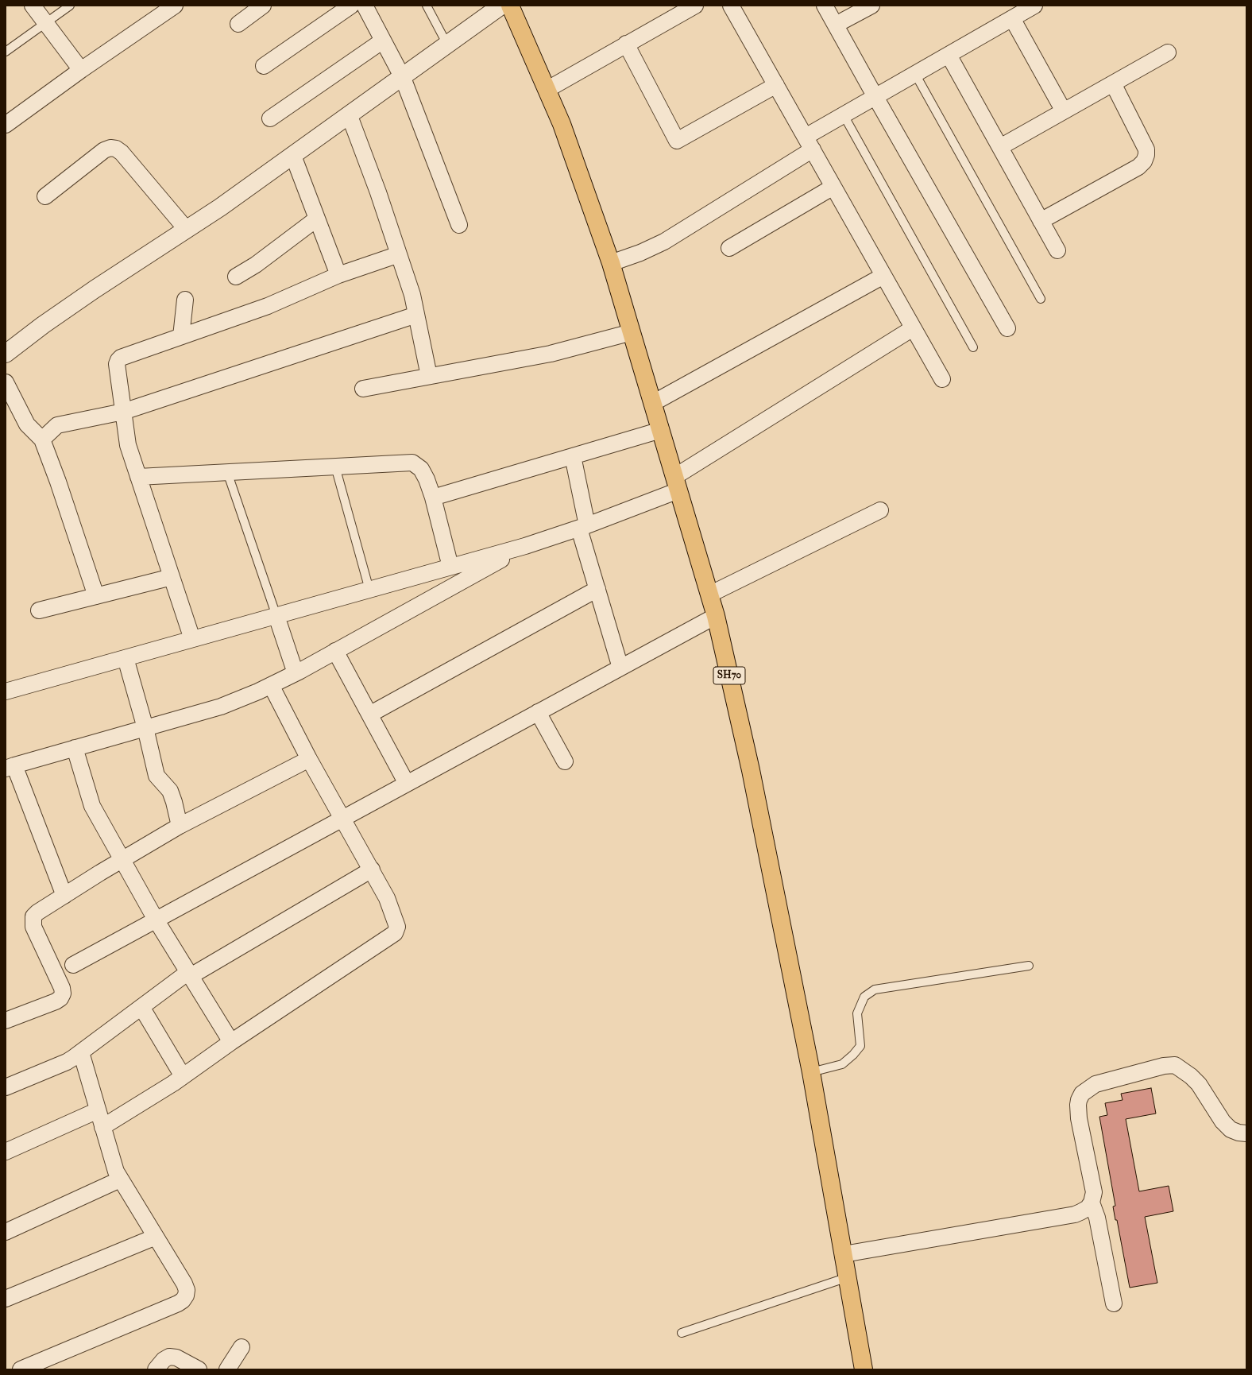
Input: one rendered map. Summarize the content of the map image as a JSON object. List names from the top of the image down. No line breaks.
{"streets":{"main road":["SH70"]}}
